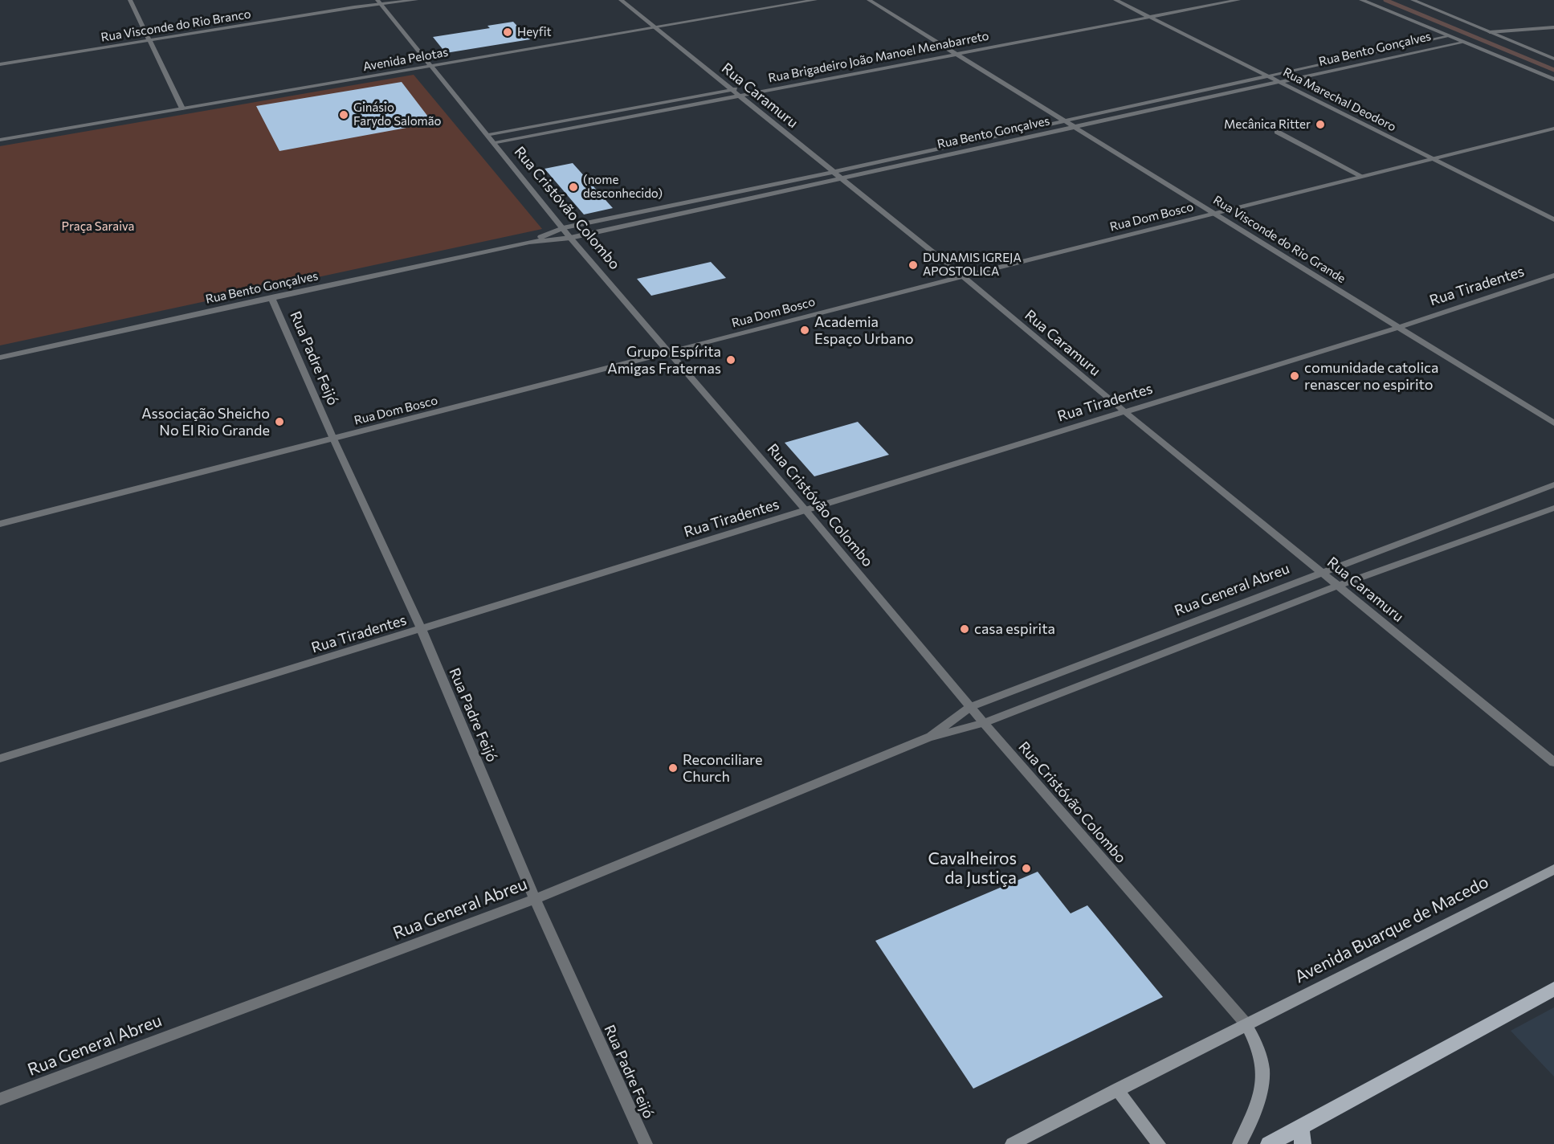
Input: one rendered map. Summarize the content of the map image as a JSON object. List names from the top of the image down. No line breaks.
{"streets":{"main road":["Avenida Buarque de Macedo"],"street":["Rua Visconde do Rio Branco","Rua Bento Gonçalves","Rua Brigadeiro João Manoel Menabarreto","Avenida Pelotas","Rua Caramuru","Rua Marechal Deodoro","Rua Cristóvão Colombo","Rua Dom Bosco","Rua Visconde do Rio Grande","Rua Tiradentes","Rua Padre Feijó","Rua General Abreu"]},"crossings":[["Rua Visconde do Rio Branco","Rua Cristóvão Colombo"],["Rua Bento Gonçalves","Rua Caramuru"],["Rua Bento Gonçalves","Rua Marechal Deodoro"],["Rua Bento Gonçalves","Rua Cristóvão Colombo"],["Rua Bento Gonçalves","Rua Visconde do Rio Grande"],["Rua Bento Gonçalves","Rua Padre Feijó"],["Rua Brigadeiro João Manoel Menabarreto","Rua Caramuru"],["Rua Brigadeiro João Manoel Menabarreto","Rua Marechal Deodoro"],["Rua Brigadeiro João Manoel Menabarreto","Rua Cristóvão Colombo"],["Rua Brigadeiro João Manoel Menabarreto","Rua Visconde do Rio Grande"],["Avenida Pelotas","Rua Caramuru"],["Avenida Pelotas","Rua Cristóvão Colombo"],["Rua Caramuru","Rua Dom Bosco"],["Rua Caramuru","Rua Tiradentes"],["Rua Caramuru","Rua General Abreu"],["Rua Marechal Deodoro","Rua Dom Bosco"],["Rua Cristóvão Colombo","Rua Dom Bosco"],["Rua Cristóvão Colombo","Rua Tiradentes"],["Rua Cristóvão Colombo","Rua General Abreu"],["Rua Cristóvão Colombo","Avenida Buarque de Macedo"],["Rua Dom Bosco","Rua Visconde do Rio Grande"],["Rua Dom Bosco","Rua Padre Feijó"],["Rua Visconde do Rio Grande","Rua Tiradentes"],["Rua Tiradentes","Rua Padre Feijó"],["Rua Padre Feijó","Rua General Abreu"]],"parks":["Praça Saraiva"],"places":["Heyfit","Ginásio Farydo Salomão","Mecânica Ritter","(nome desconhecido)","DUNAMIS IGREJA APOSTOLICA","Academia Espaço Urbano","Grupo Espírita Amigas Fraternas","comunidade catolica renascer no espirito","Associação Sheicho No EI Rio Grande","casa espirita","Reconciliare Church","Cavalheiros da Justiça"]}
